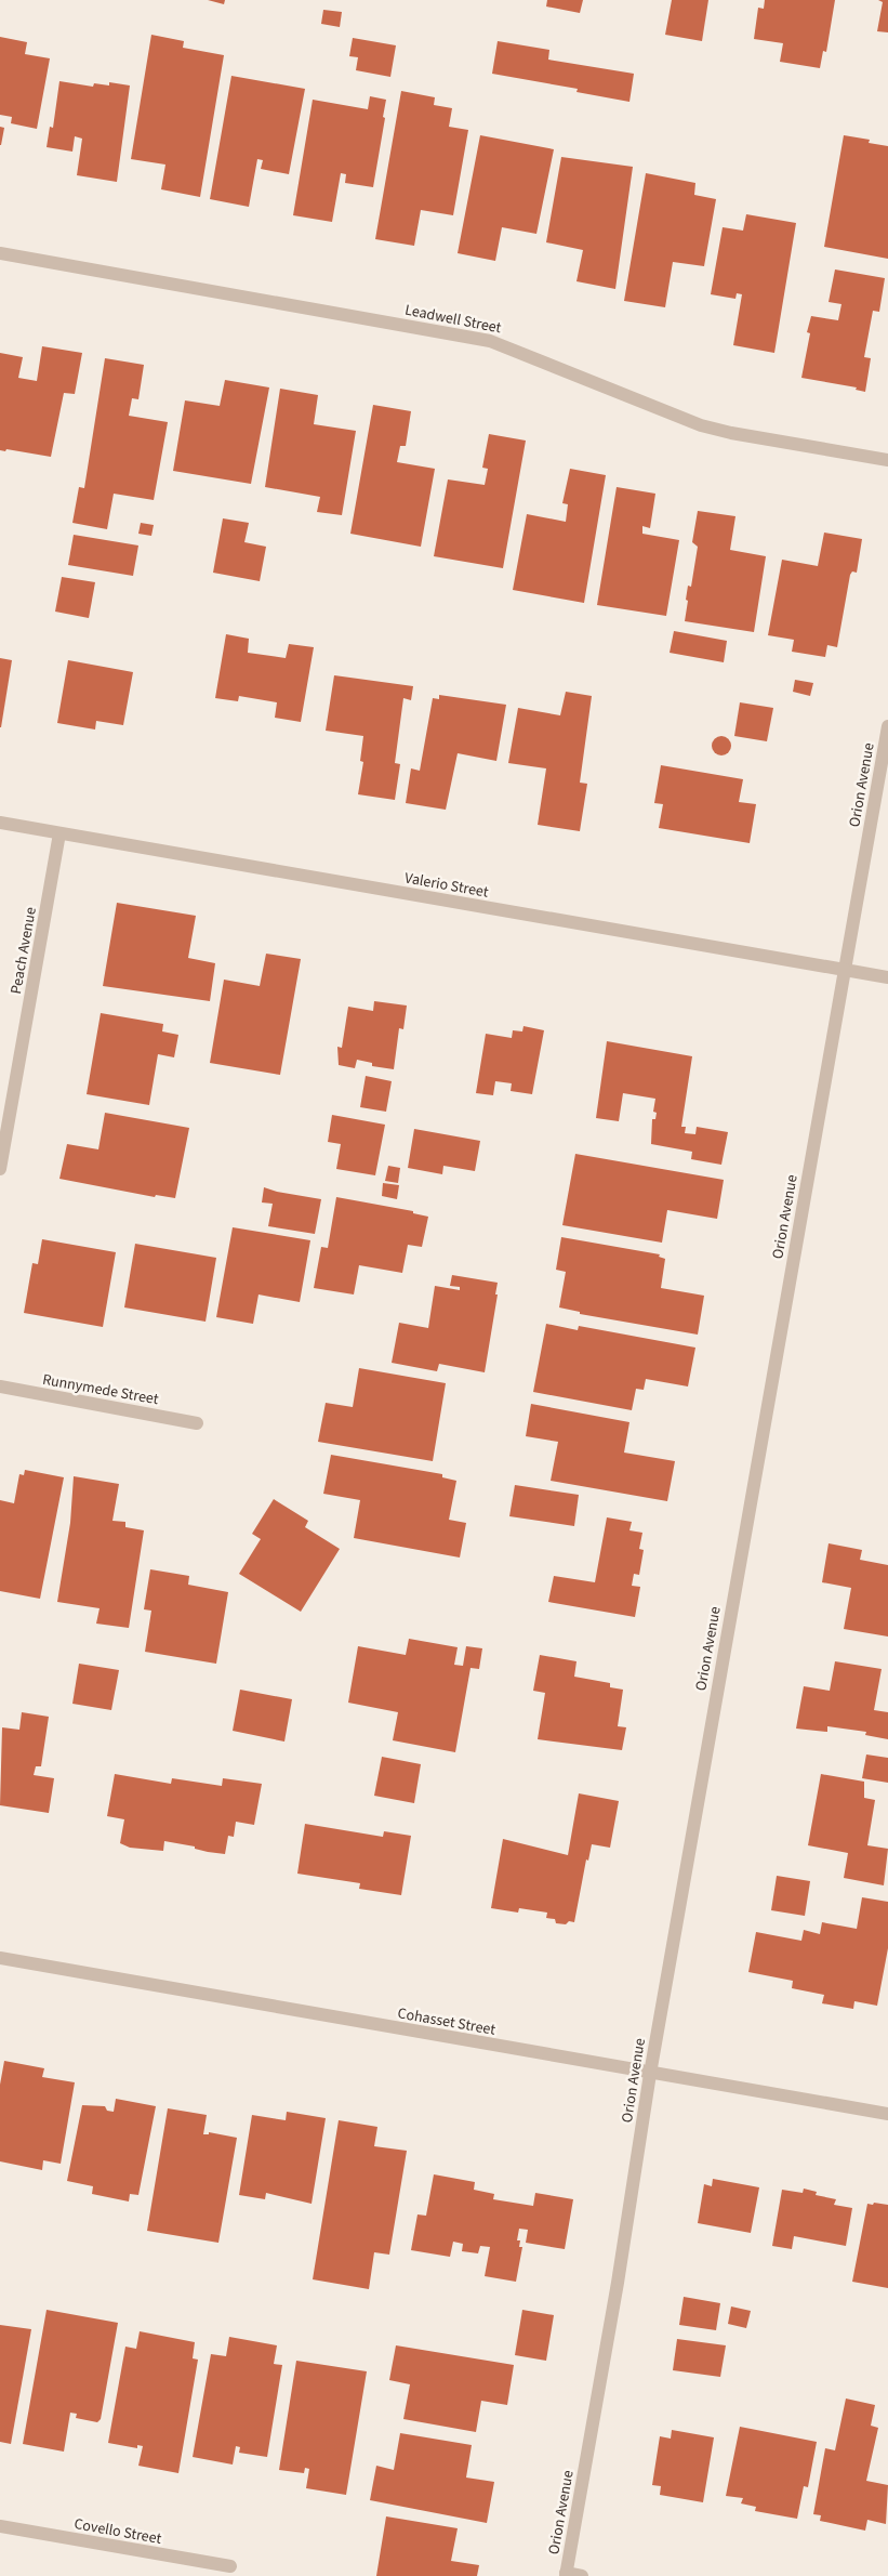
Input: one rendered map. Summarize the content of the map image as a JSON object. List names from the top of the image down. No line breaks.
{"streets":{"street":["Leadwell Street","Orion Avenue","Valerio Street","Peach Avenue","Runnymede Street","Cohasset Street","Covello Street"]},"crossings":[["Orion Avenue","Valerio Street"],["Orion Avenue","Cohasset Street"],["Valerio Street","Peach Avenue"]]}
